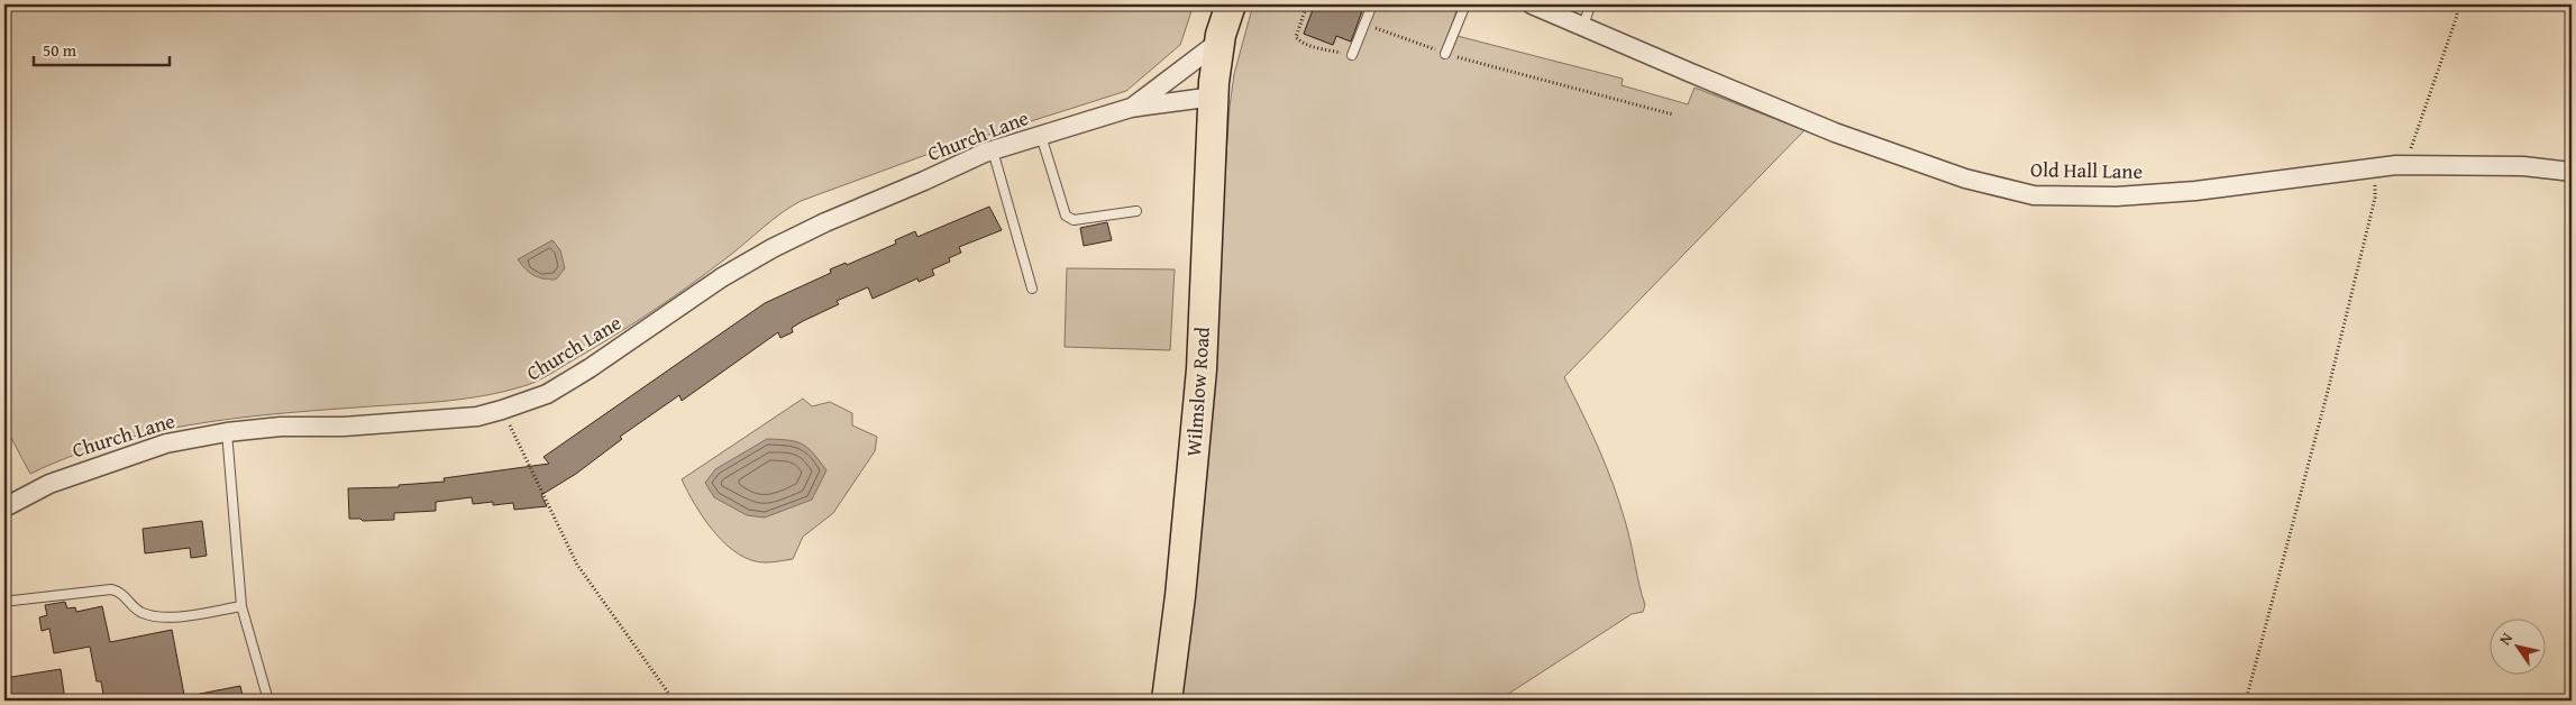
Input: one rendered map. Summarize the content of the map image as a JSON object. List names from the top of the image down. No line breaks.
{"streets":{"main road":["Wilmslow Road"],"street":["Church Lane","Old Hall Lane"]},"crossings":[["Church Lane","Wilmslow Road"]],"scale_bar":"50 m","north":"top left"}
